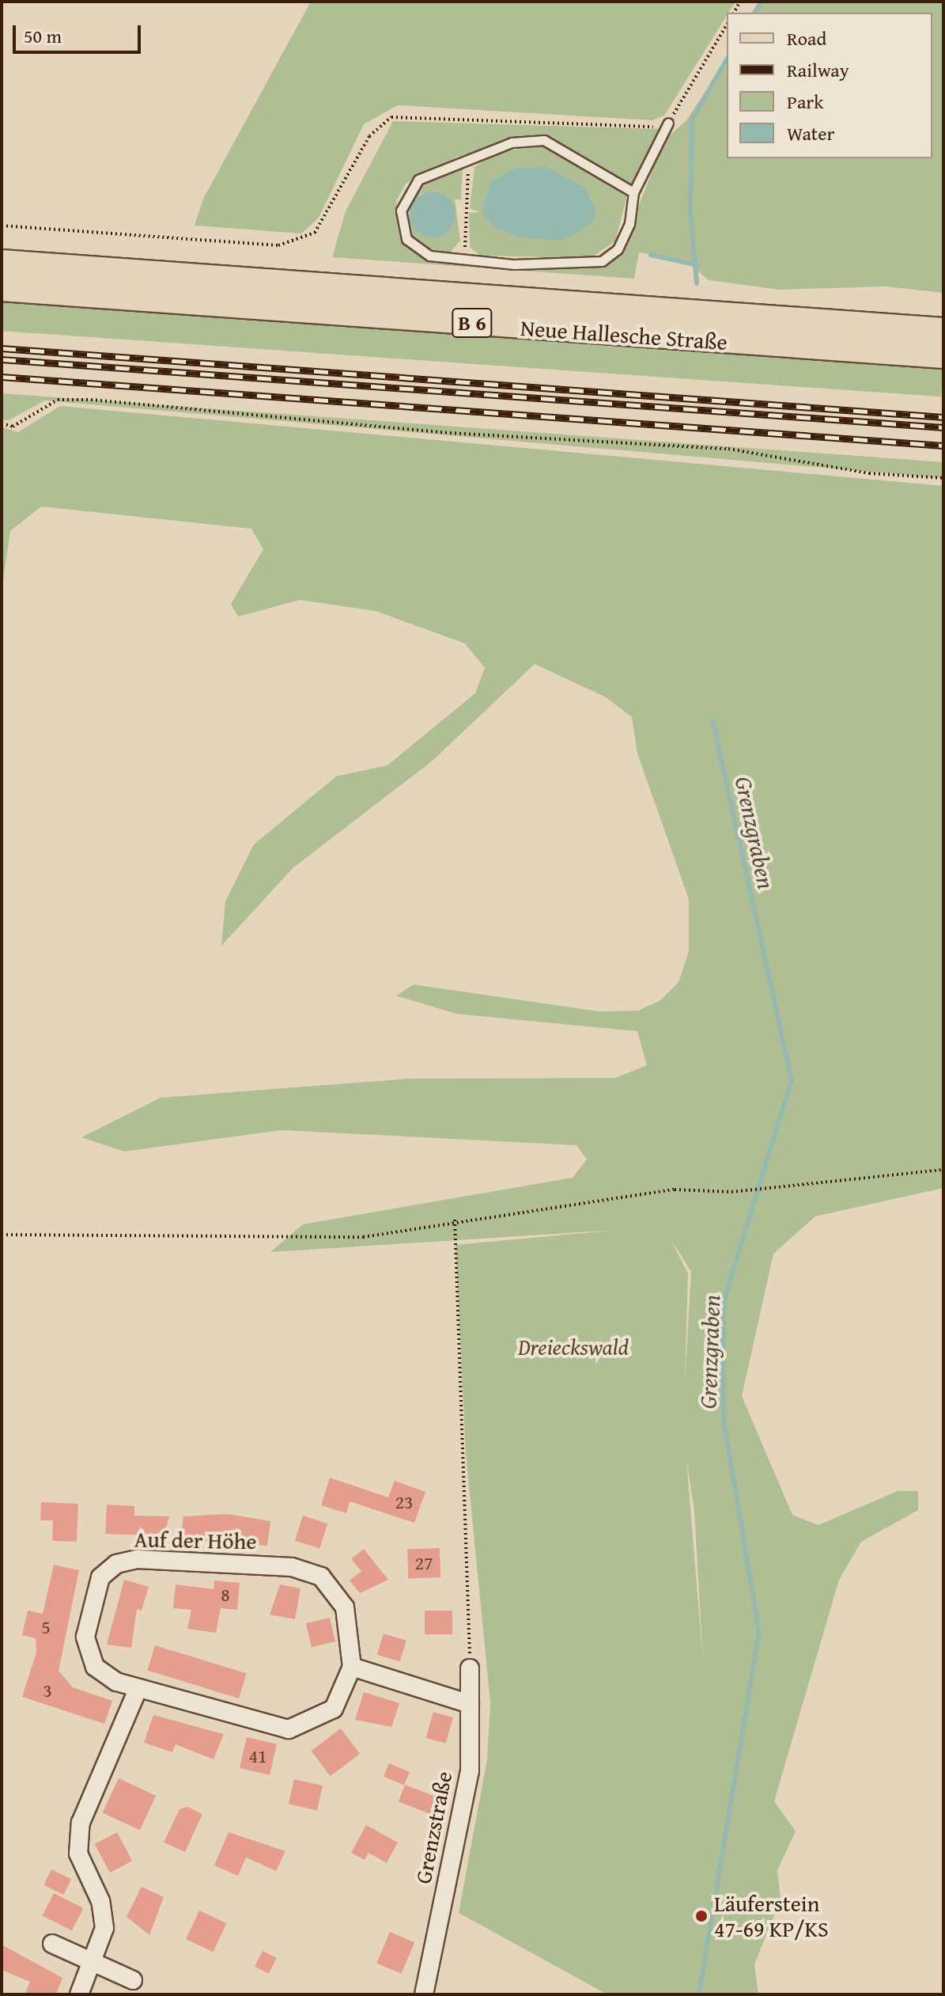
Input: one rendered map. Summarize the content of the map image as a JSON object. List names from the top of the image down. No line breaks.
{"streets":{"main road":["B 6","Neue Hallesche Straße"],"street":["Auf der Höhe","Grenzstraße"]},"water":["Grenzgraben"],"parks":["Dreieckswald"],"places":["Läuferstein 47-69 KP/KS"],"house_numbers":["23","27","8","5","3","41"],"legend":["Road","Railway","Park","Water"],"scale_bar":"50 m"}
